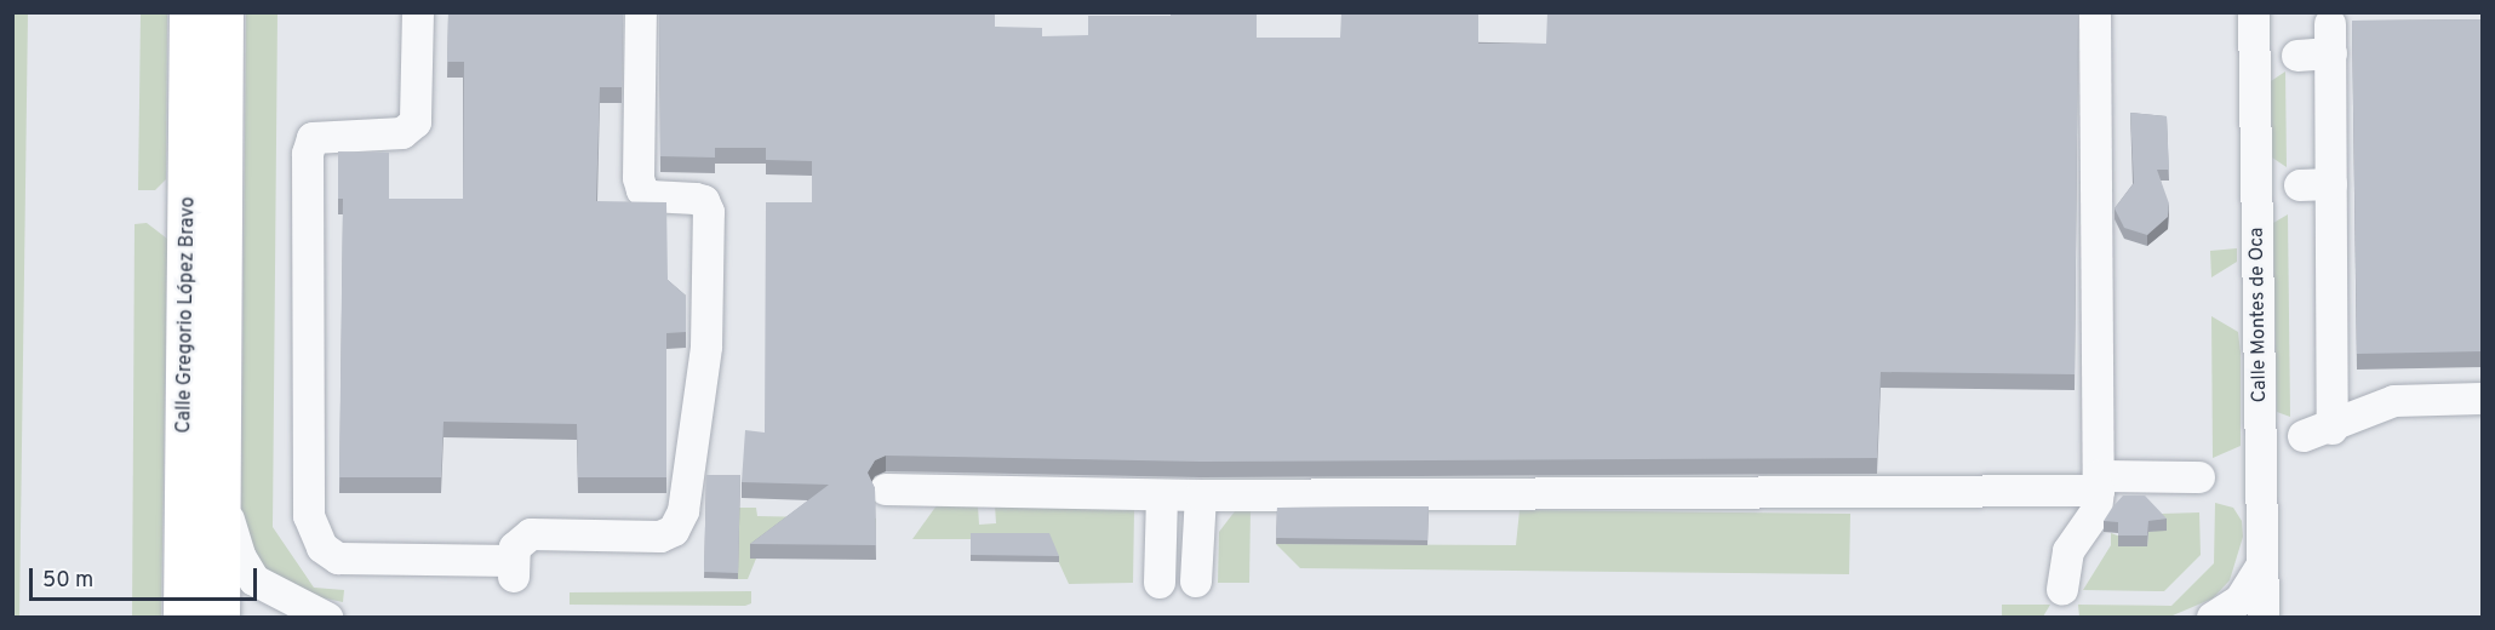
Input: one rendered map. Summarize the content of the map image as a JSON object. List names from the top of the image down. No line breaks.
{"streets":{"main road":["Calle Gregorio López Bravo"],"street":["Calle Montes de Oca"]},"scale_bar":"50 m"}
